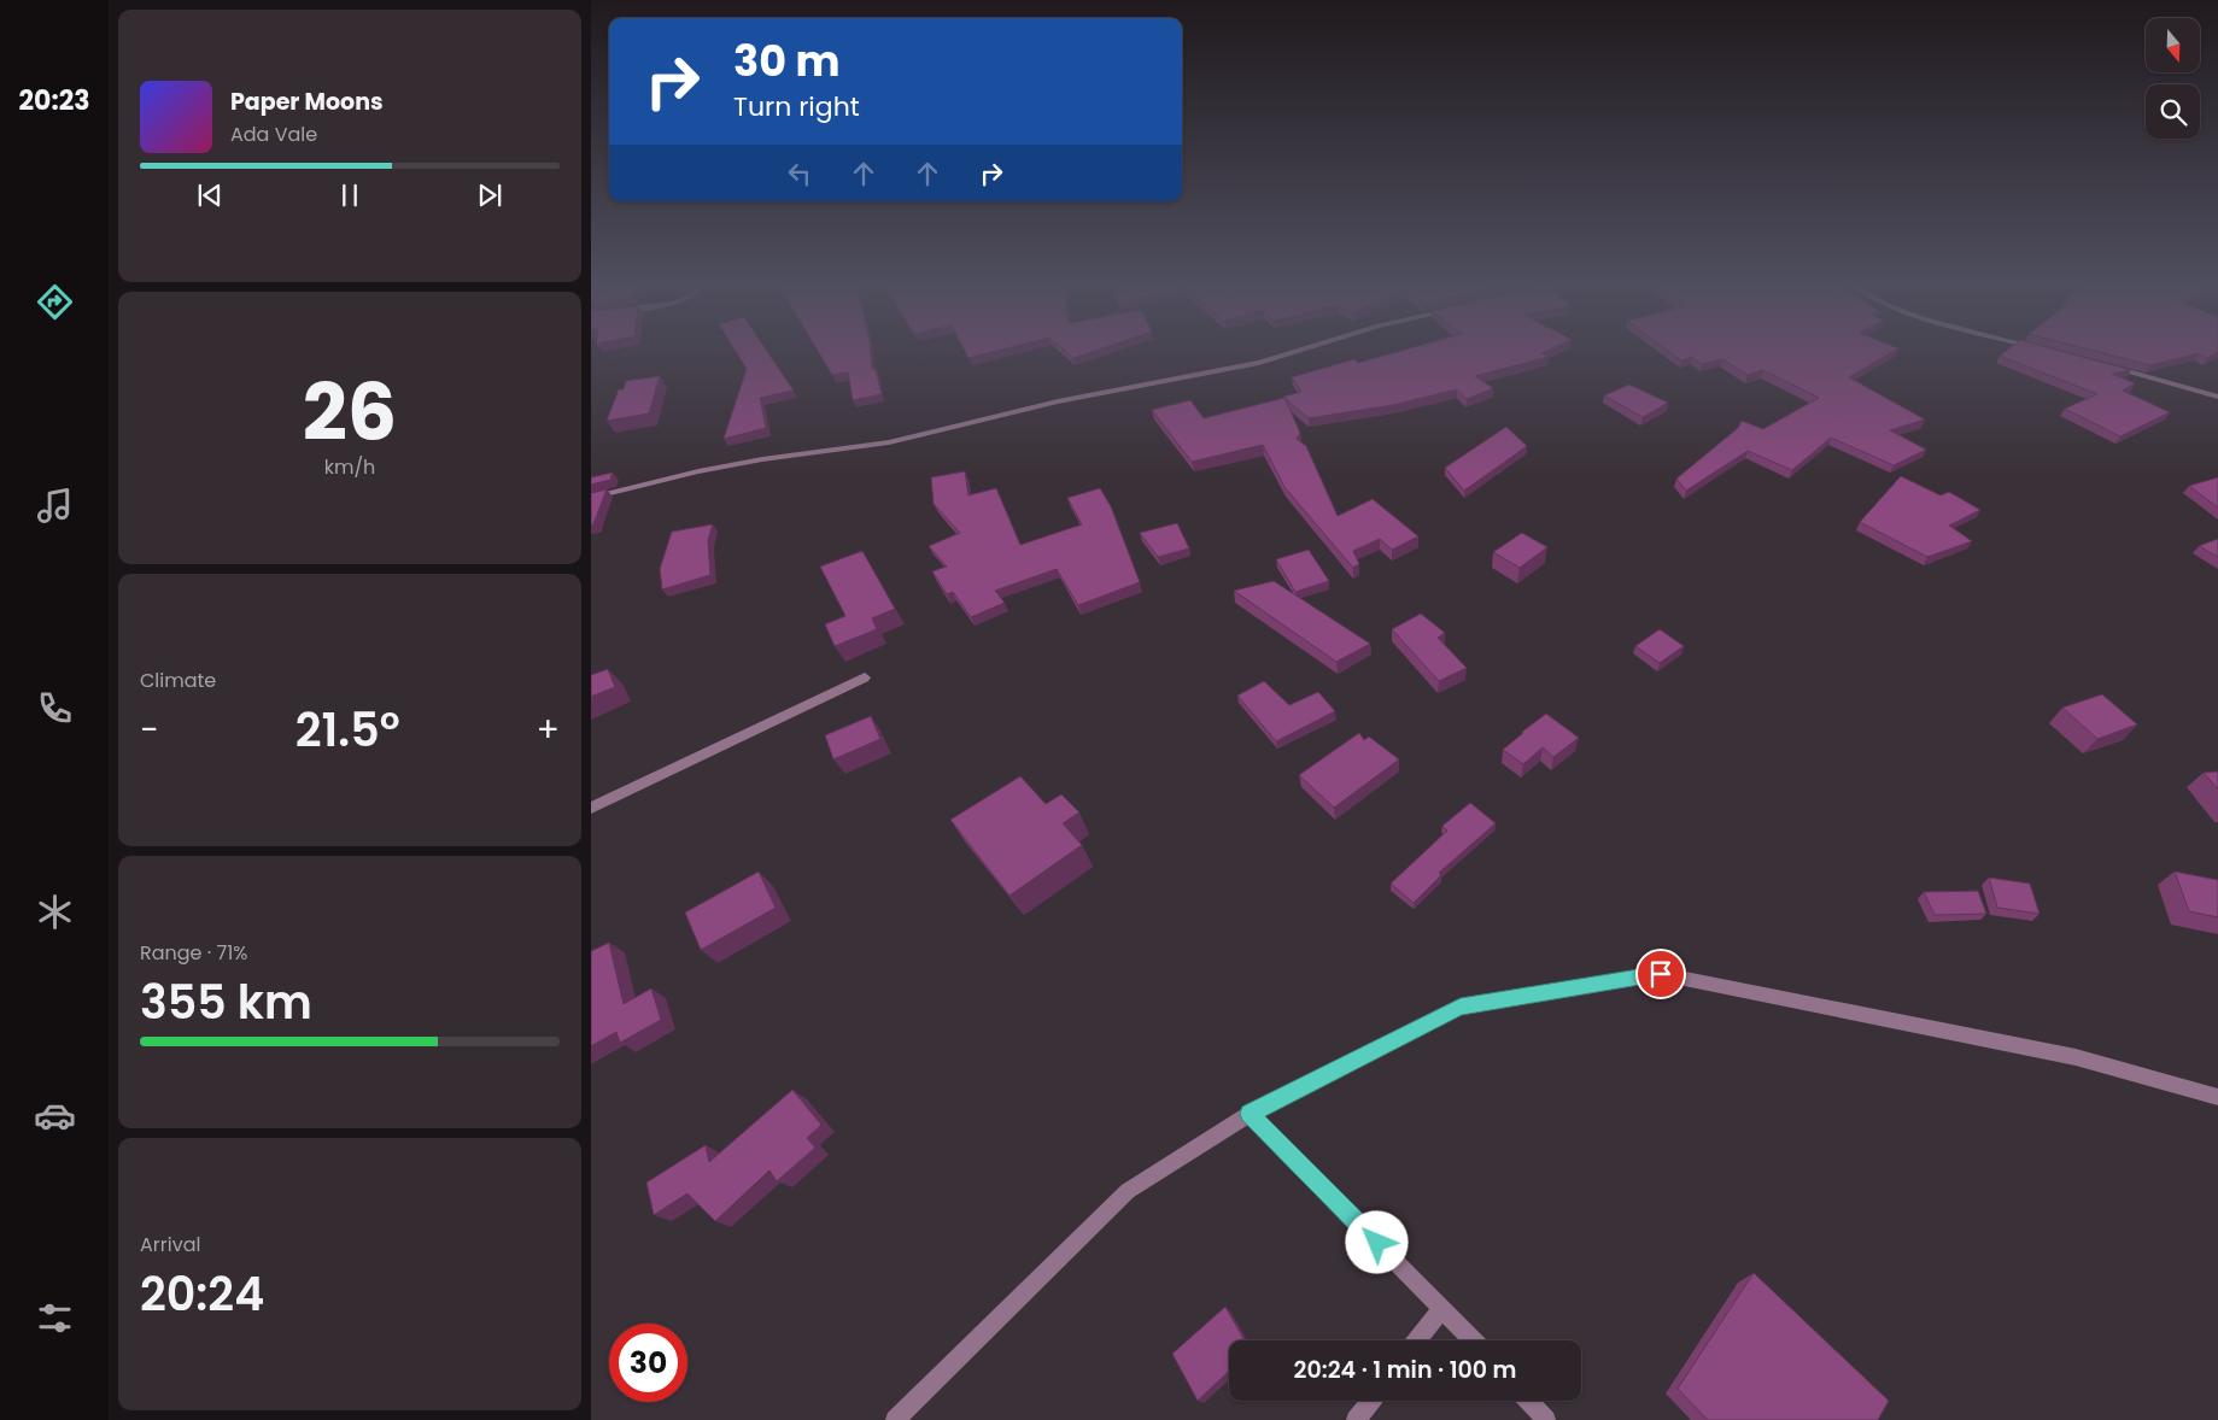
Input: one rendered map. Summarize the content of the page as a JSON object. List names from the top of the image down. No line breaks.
{"north":"bottom","page":{"tabs":"20:23","turn":["30 m","Turn right"],"song":["Paper Moons","Ada Vale"],"tile":[["26","km/h"],"Climate",["Range · 71%","355 km"],["Arrival","20:24"]],"heat":["−","21.5°","+"],"limit":"30","trip":"20:24 · 1 min · 100 m"}}
